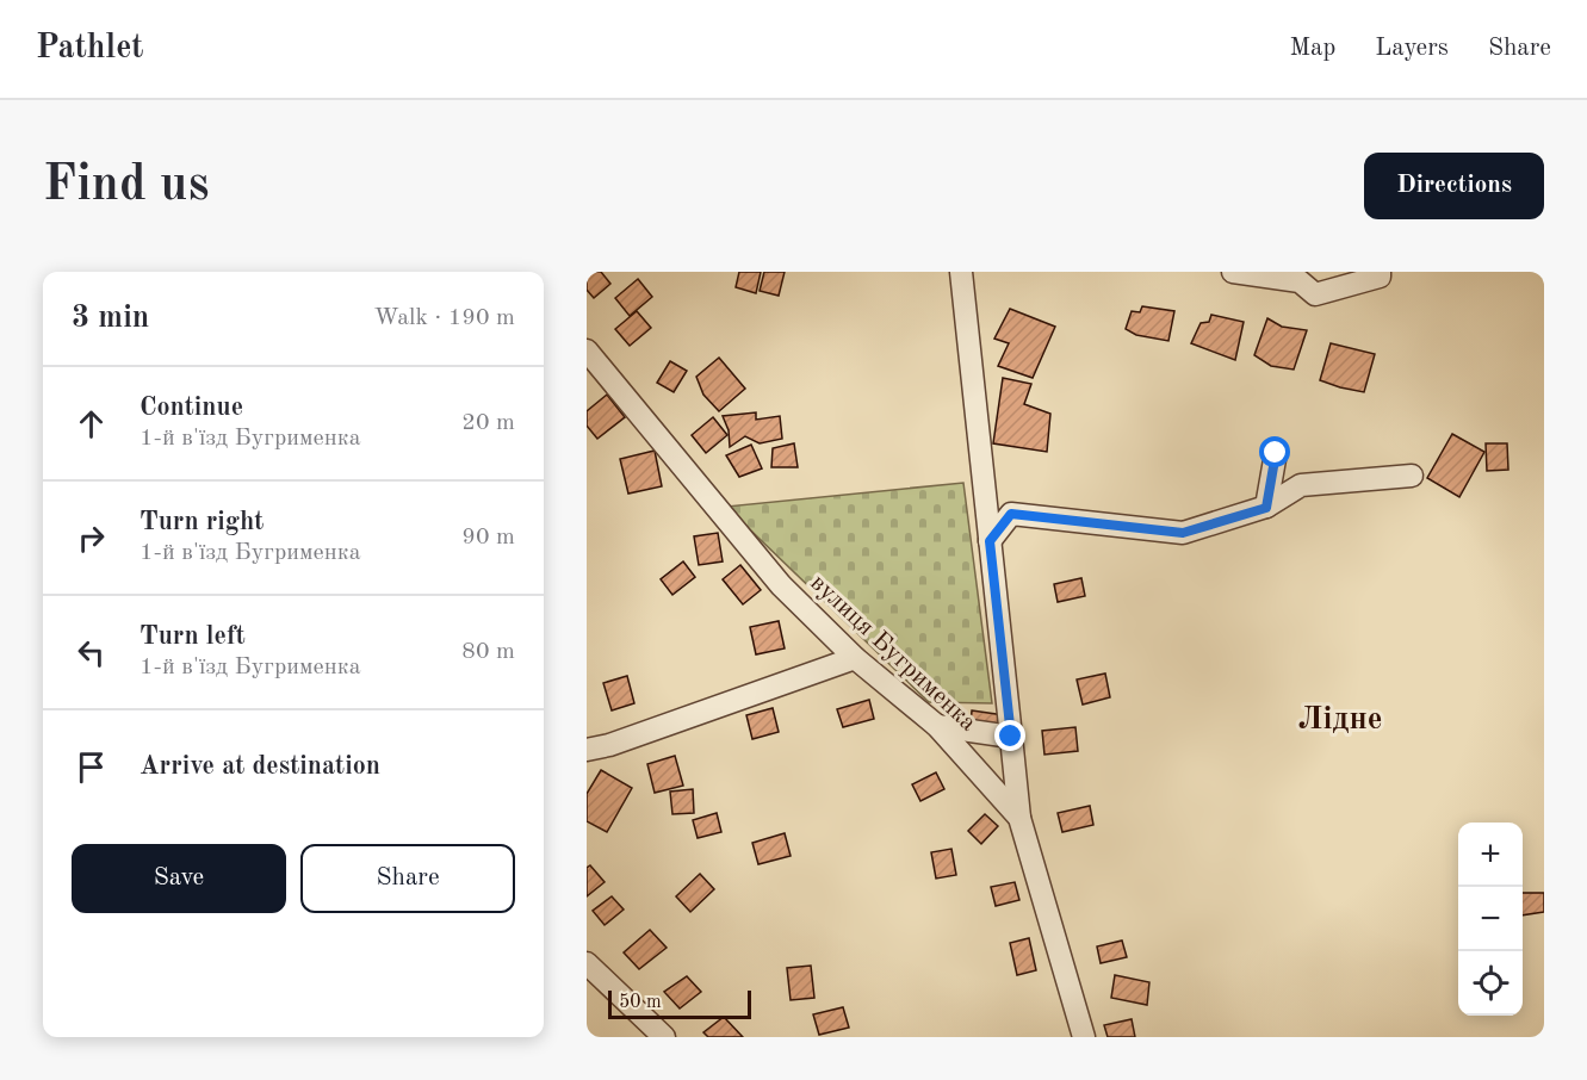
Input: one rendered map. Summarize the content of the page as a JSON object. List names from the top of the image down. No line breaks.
{"streets":{"street":["вулиця Бугрименка"]},"districts":["Лідне"],"scale_bar":"50 m","page":{"header":"Pathlet","nav":["Map","Layers","Share"],"buttons":["Directions",["Save","Share"]],"title":"Find us","heading":["3 min","Walk · 190 m"],"list":[["Continue","1-й в'їзд Бугрименка","20 m"],["Turn right","1-й в'їзд Бугрименка","90 m"],["Turn left","1-й в'їзд Бугрименка","80 m"],"Arrive at destination"],"map_buttons":["+","−"],"scale":"50 m"}}
